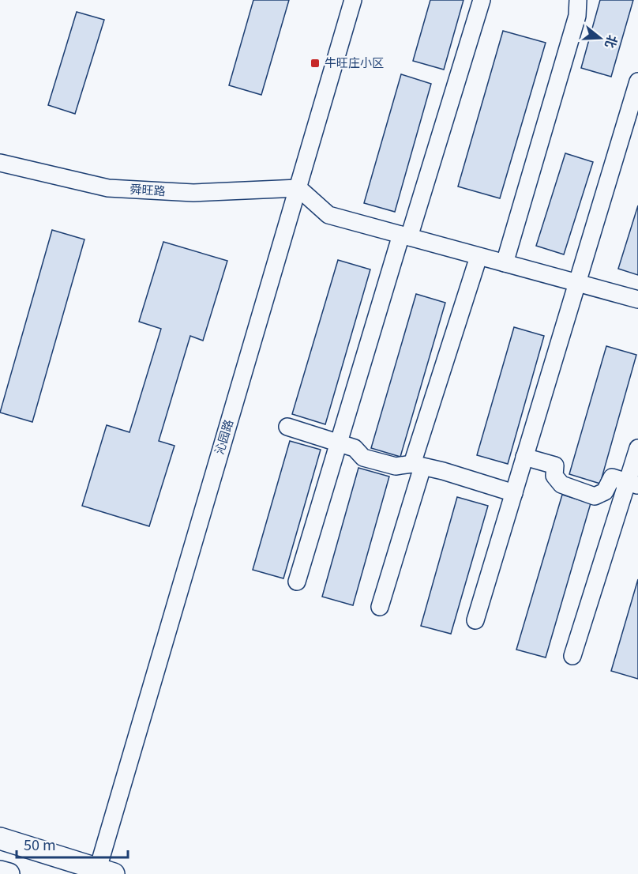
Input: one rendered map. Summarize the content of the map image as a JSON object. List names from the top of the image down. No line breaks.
{"streets":{"street":["舜旺路","沁园路"]},"crossings":[["舜旺路","沁园路"]],"places":{"transit":["牛旺庄小区"]},"scale_bar":"50 m","north":"right"}
